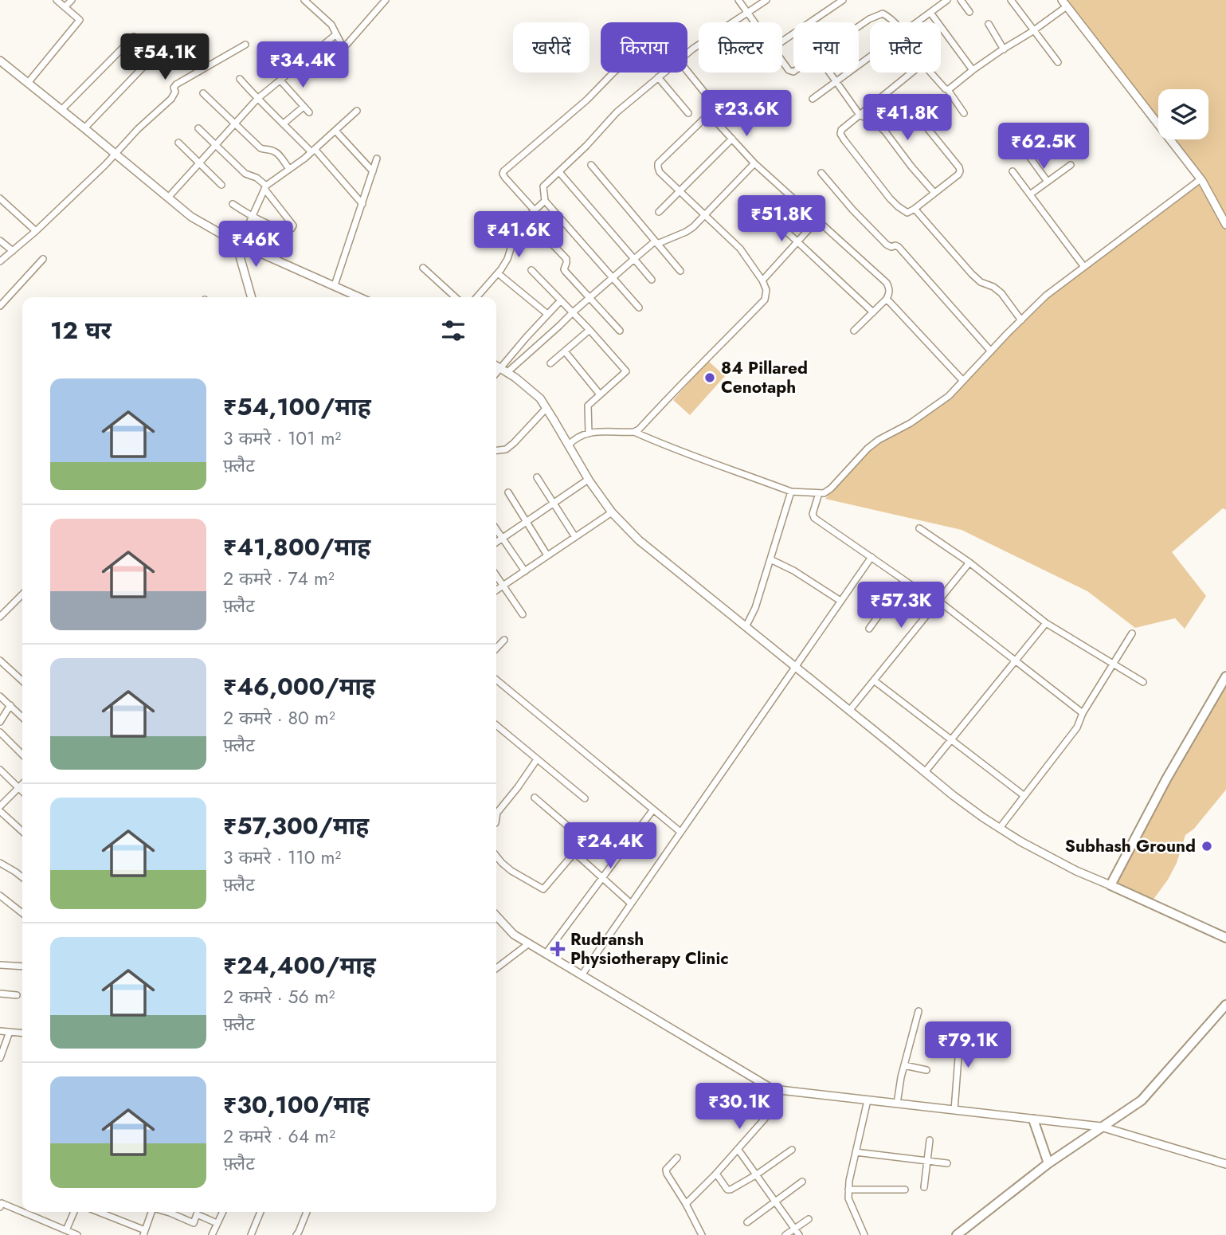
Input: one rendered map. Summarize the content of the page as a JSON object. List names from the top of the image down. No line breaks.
{"places":{"other":["84 Pillared Cenotaph","Subhash Ground"],"health":["Rudransh Physiotherapy Clinic"]},"page":{"chip":["खरीदें","किराया","फ़िल्टर","नया","फ़्लैट"],"price":["₹54.1K","₹34.4K","₹23.6K","₹41.8K","₹62.5K","₹51.8K","₹41.6K","₹46K","₹57.3K","₹24.4K","₹79.1K","₹30.1K"],"heading":"12 घर","list":[{"name":"₹54,100/माह","note":"3 कमरे · 101 m² · फ़्लैट"},{"name":"₹41,800/माह","note":"2 कमरे · 74 m² · फ़्लैट"},{"name":"₹46,000/माह","note":"2 कमरे · 80 m² · फ़्लैट"},{"name":"₹57,300/माह","note":"3 कमरे · 110 m² · फ़्लैट"},{"name":"₹24,400/माह","note":"2 कमरे · 56 m² · फ़्लैट"},{"name":"₹30,100/माह","note":"2 कमरे · 64 m² · फ़्लैट"}]}}
